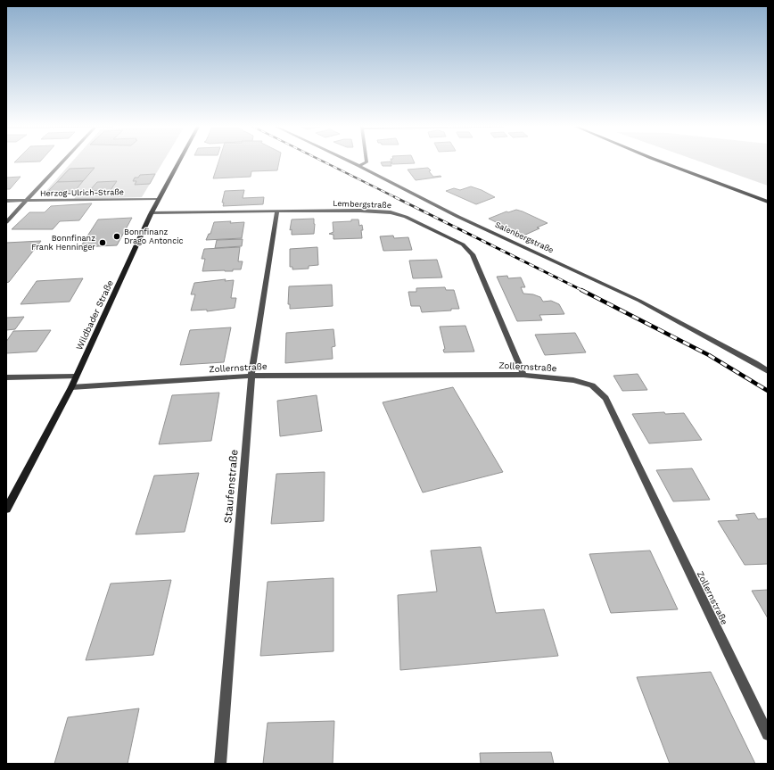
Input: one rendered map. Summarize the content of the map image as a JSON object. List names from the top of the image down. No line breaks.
{"streets":{"main road":["Wildbader Straße"],"street":["Herzog-Ulrich-Straße","Lembergstraße","Salenbergstraße","Zollernstraße","Staufenstraße"]},"crossings":[["Herzog-Ulrich-Straße","Wildbader Straße"],["Lembergstraße","Wildbader Straße"],["Lembergstraße","Zollernstraße"],["Lembergstraße","Staufenstraße"],["Wildbader Straße","Zollernstraße"],["Zollernstraße","Staufenstraße"]],"places":["Bonnfinanz Drago Antoncic","Bonnfinanz Frank Henninger"]}
